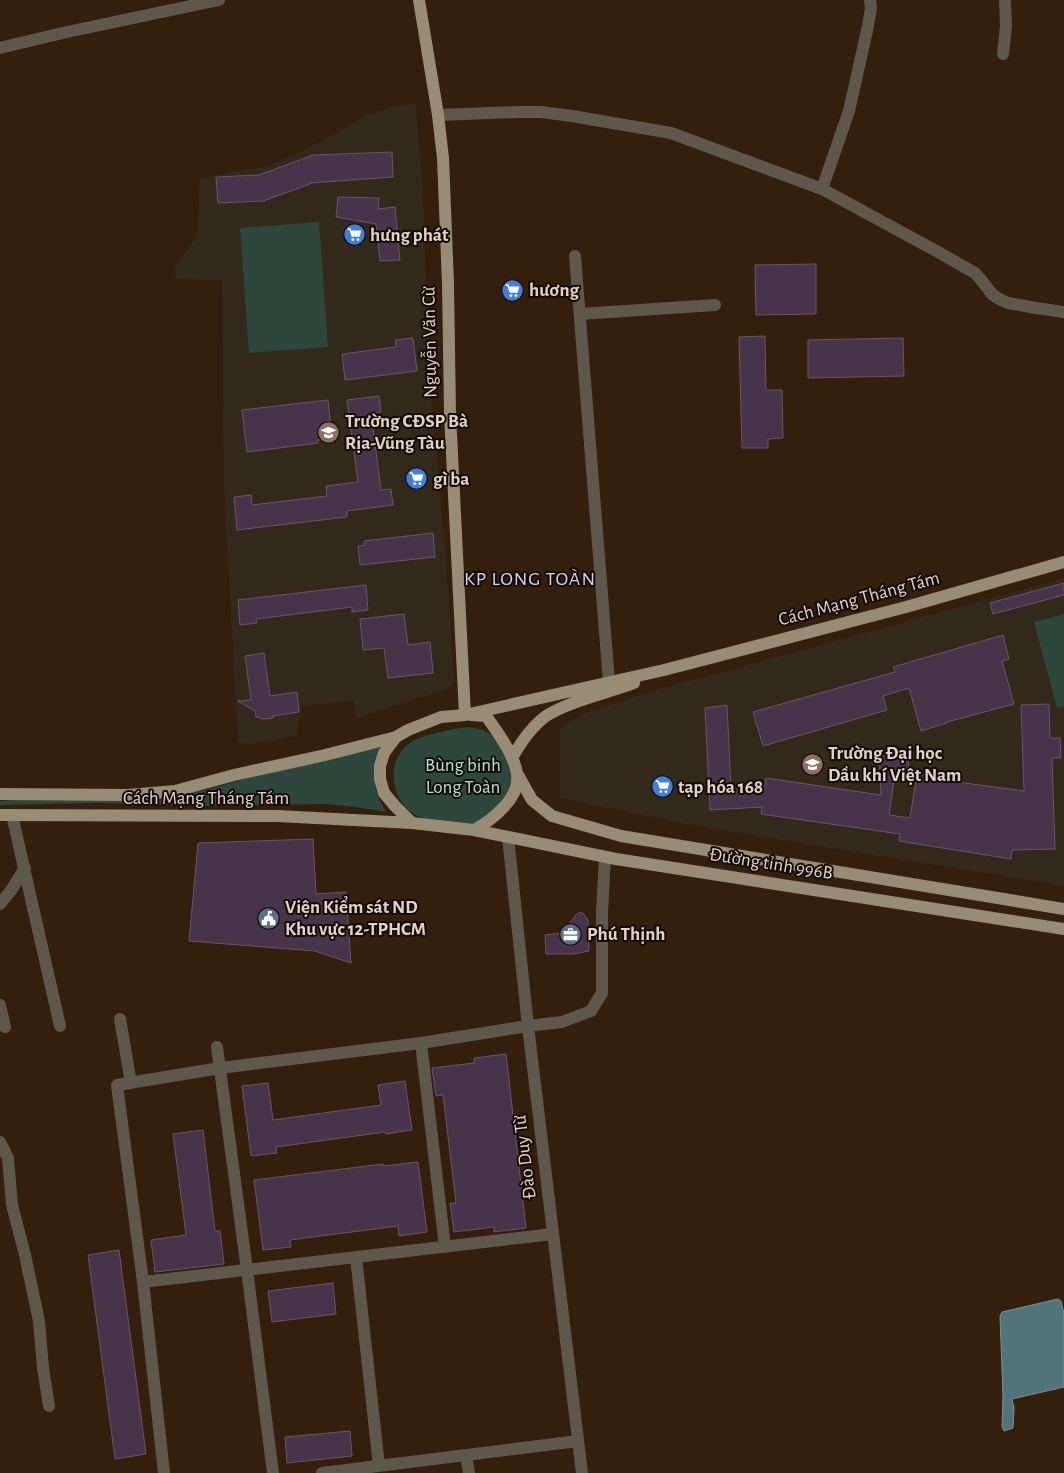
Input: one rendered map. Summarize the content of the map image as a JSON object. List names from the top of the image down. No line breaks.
{"streets":{"main road":["Nguyễn Văn Cừ","Cách Mạng Tháng Tám","Đường tỉnh 996B"],"street":["Đào Duy Từ"]},"crossings":[["Nguyễn Văn Cừ","Cách Mạng Tháng Tám"],["Nguyễn Văn Cừ","Đường tỉnh 996B"],["Cách Mạng Tháng Tám","Đường tỉnh 996B"],["Đường tỉnh 996B","Đào Duy Từ"]],"districts":["KP LONG TOÀN"],"parks":["Bùng binh Long Toàn"],"places":{"supermarket":["hưng phát","hương","gì ba","tạp hóa 168"],"school or university":["Trường CĐSP Bà Rịa-Vũng Tàu","Trường Đại học Dầu khí Việt Nam"],"public building":["Viện Kiểm sát ND Khu vực 12-TPHCM"],"office":["Phú Thịnh"]}}
